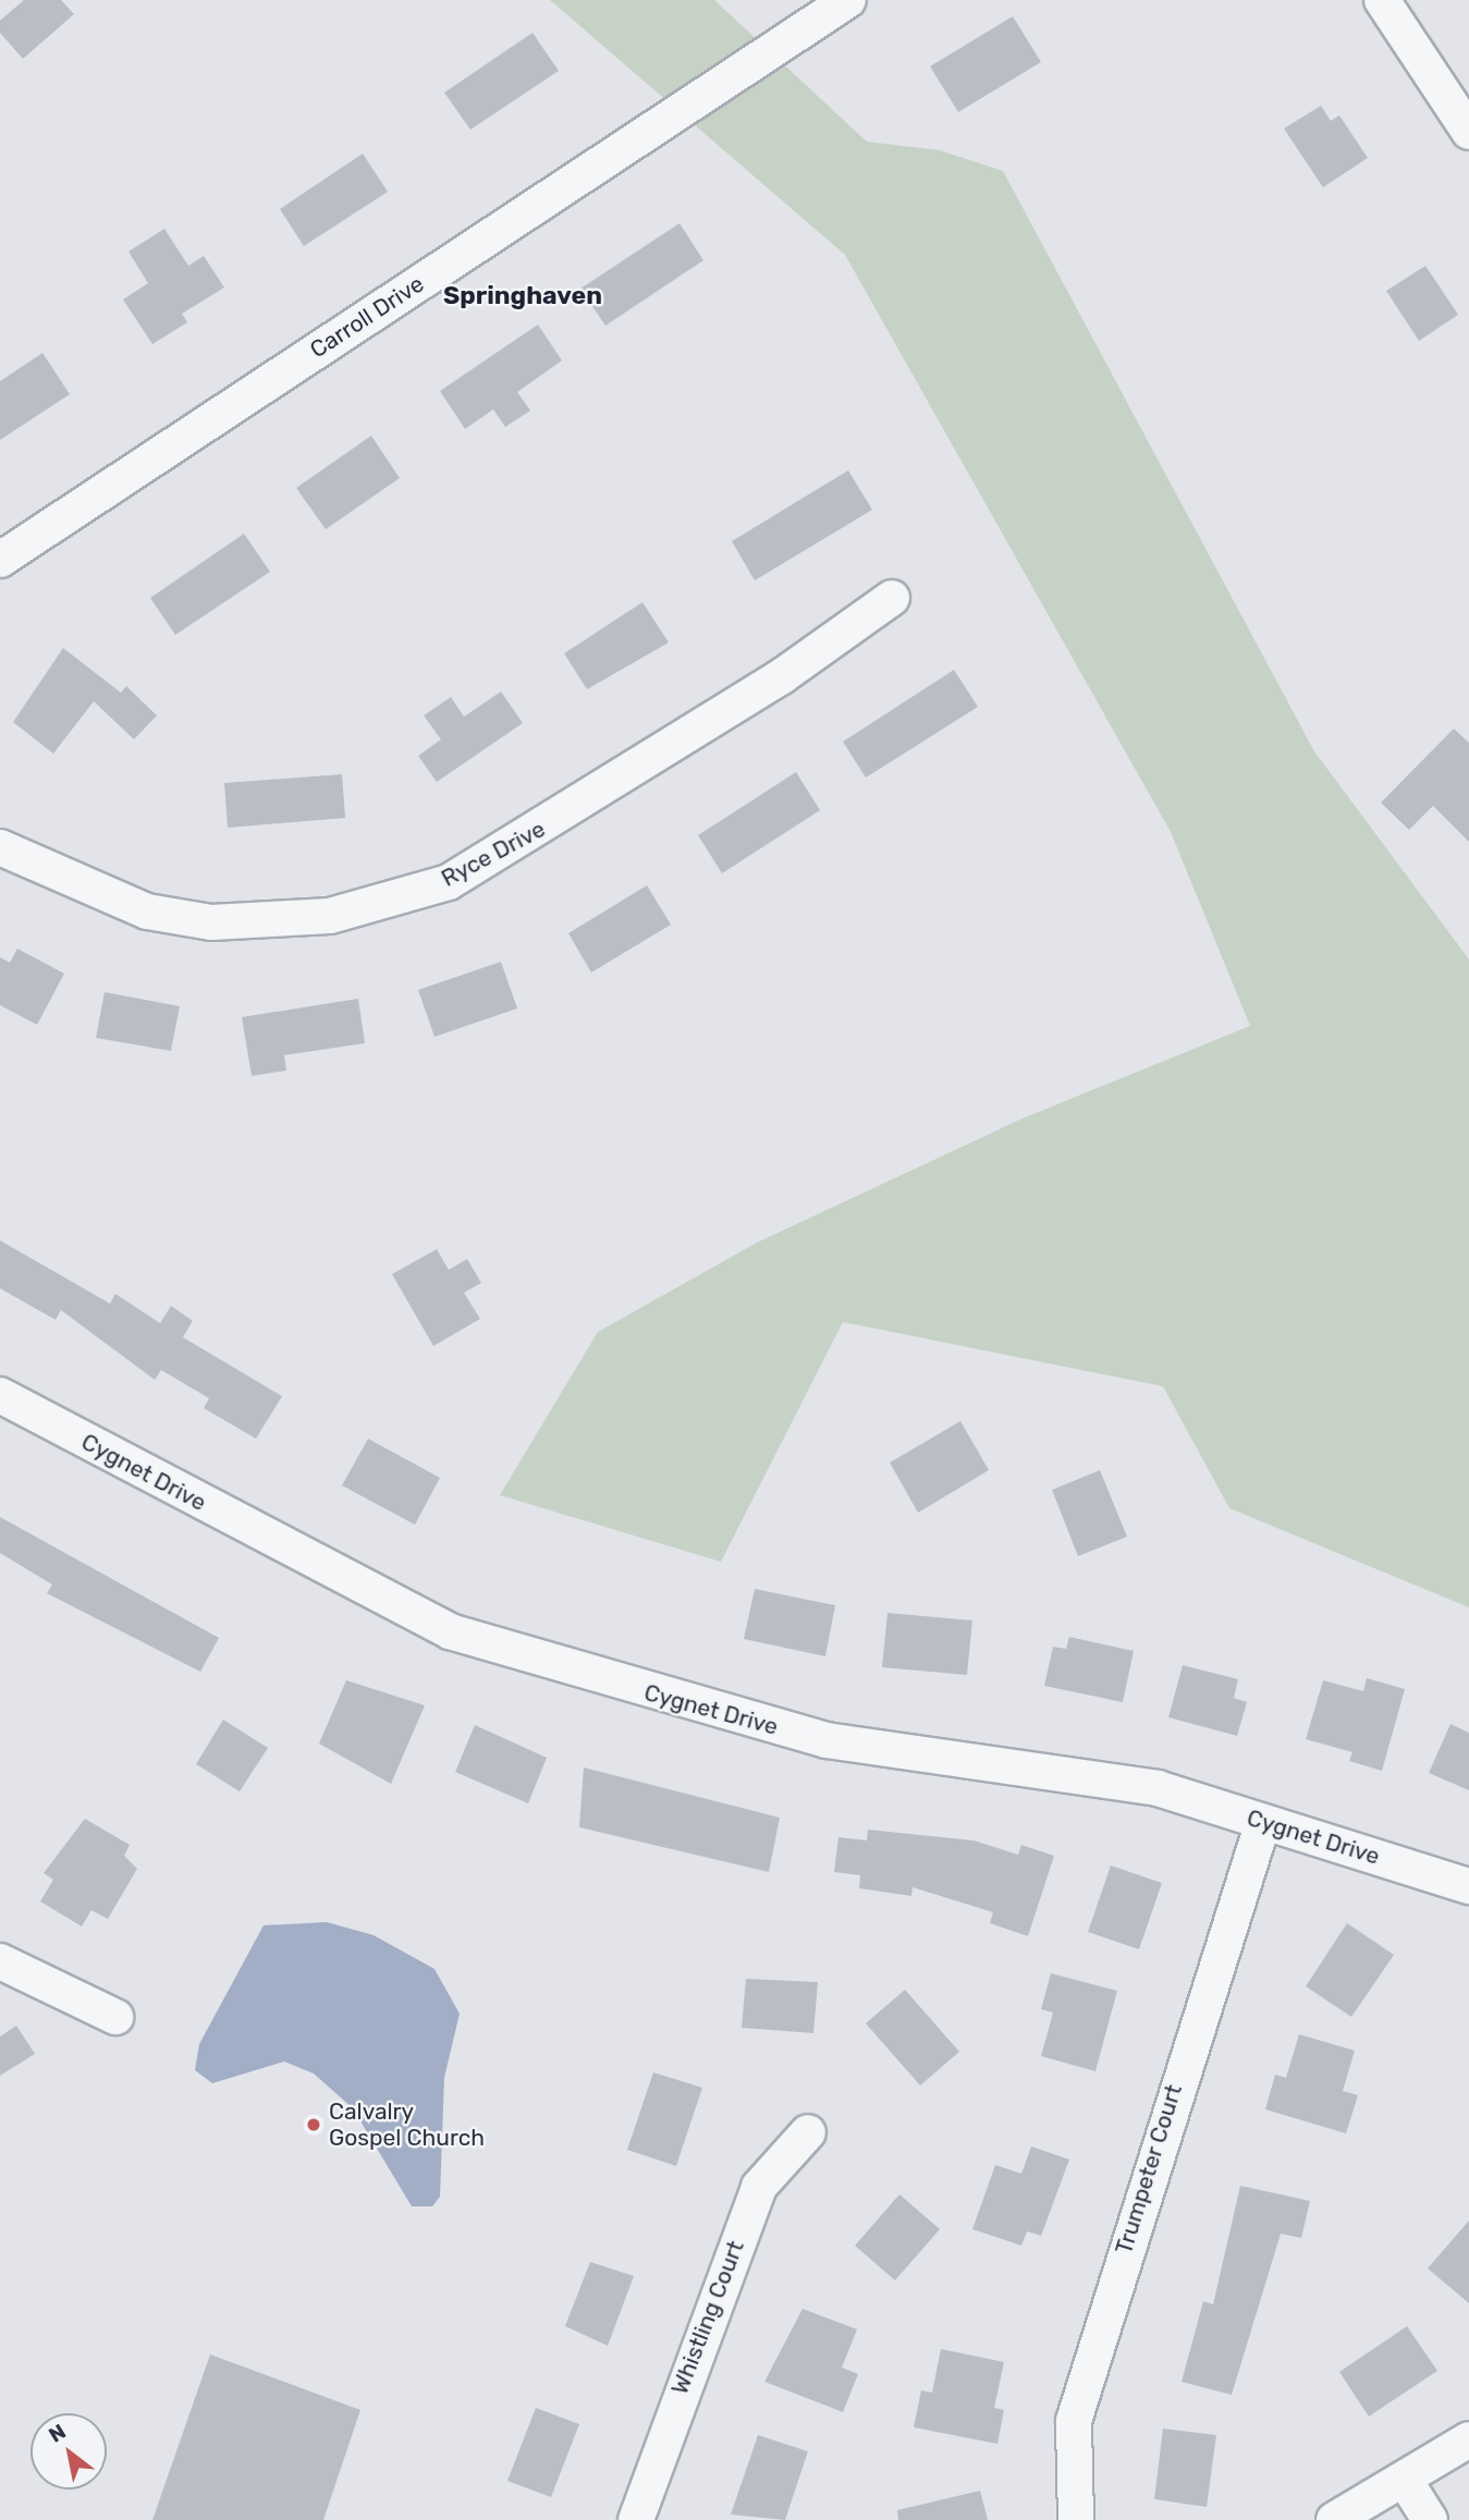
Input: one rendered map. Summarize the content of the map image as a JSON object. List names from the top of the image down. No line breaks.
{"streets":{"street":["Carroll Drive","Ryce Drive","Cygnet Drive","Trumpeter Court","Whistling Court"]},"crossings":[["Cygnet Drive","Trumpeter Court"]],"districts":["Springhaven"],"places":["Calvalry Gospel Church"],"north":"top left"}
